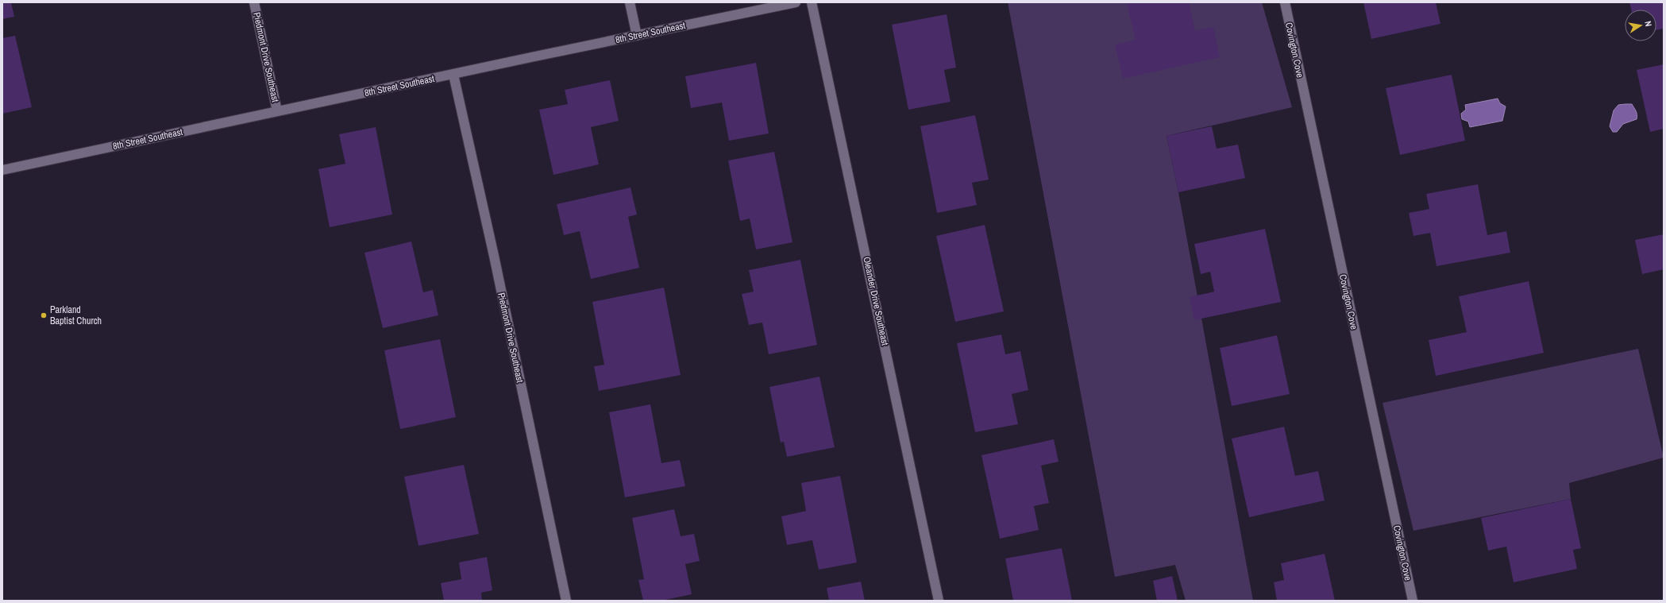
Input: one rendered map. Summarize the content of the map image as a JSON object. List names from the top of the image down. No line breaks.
{"streets":{"street":["8th Street Southeast","Covington Cove","Piedmont Drive Southeast","Oleander Drive Southeast"]},"crossings":[["8th Street Southeast","Piedmont Drive Southeast"]],"places":["Parkland Baptist Church"],"north":"right"}
